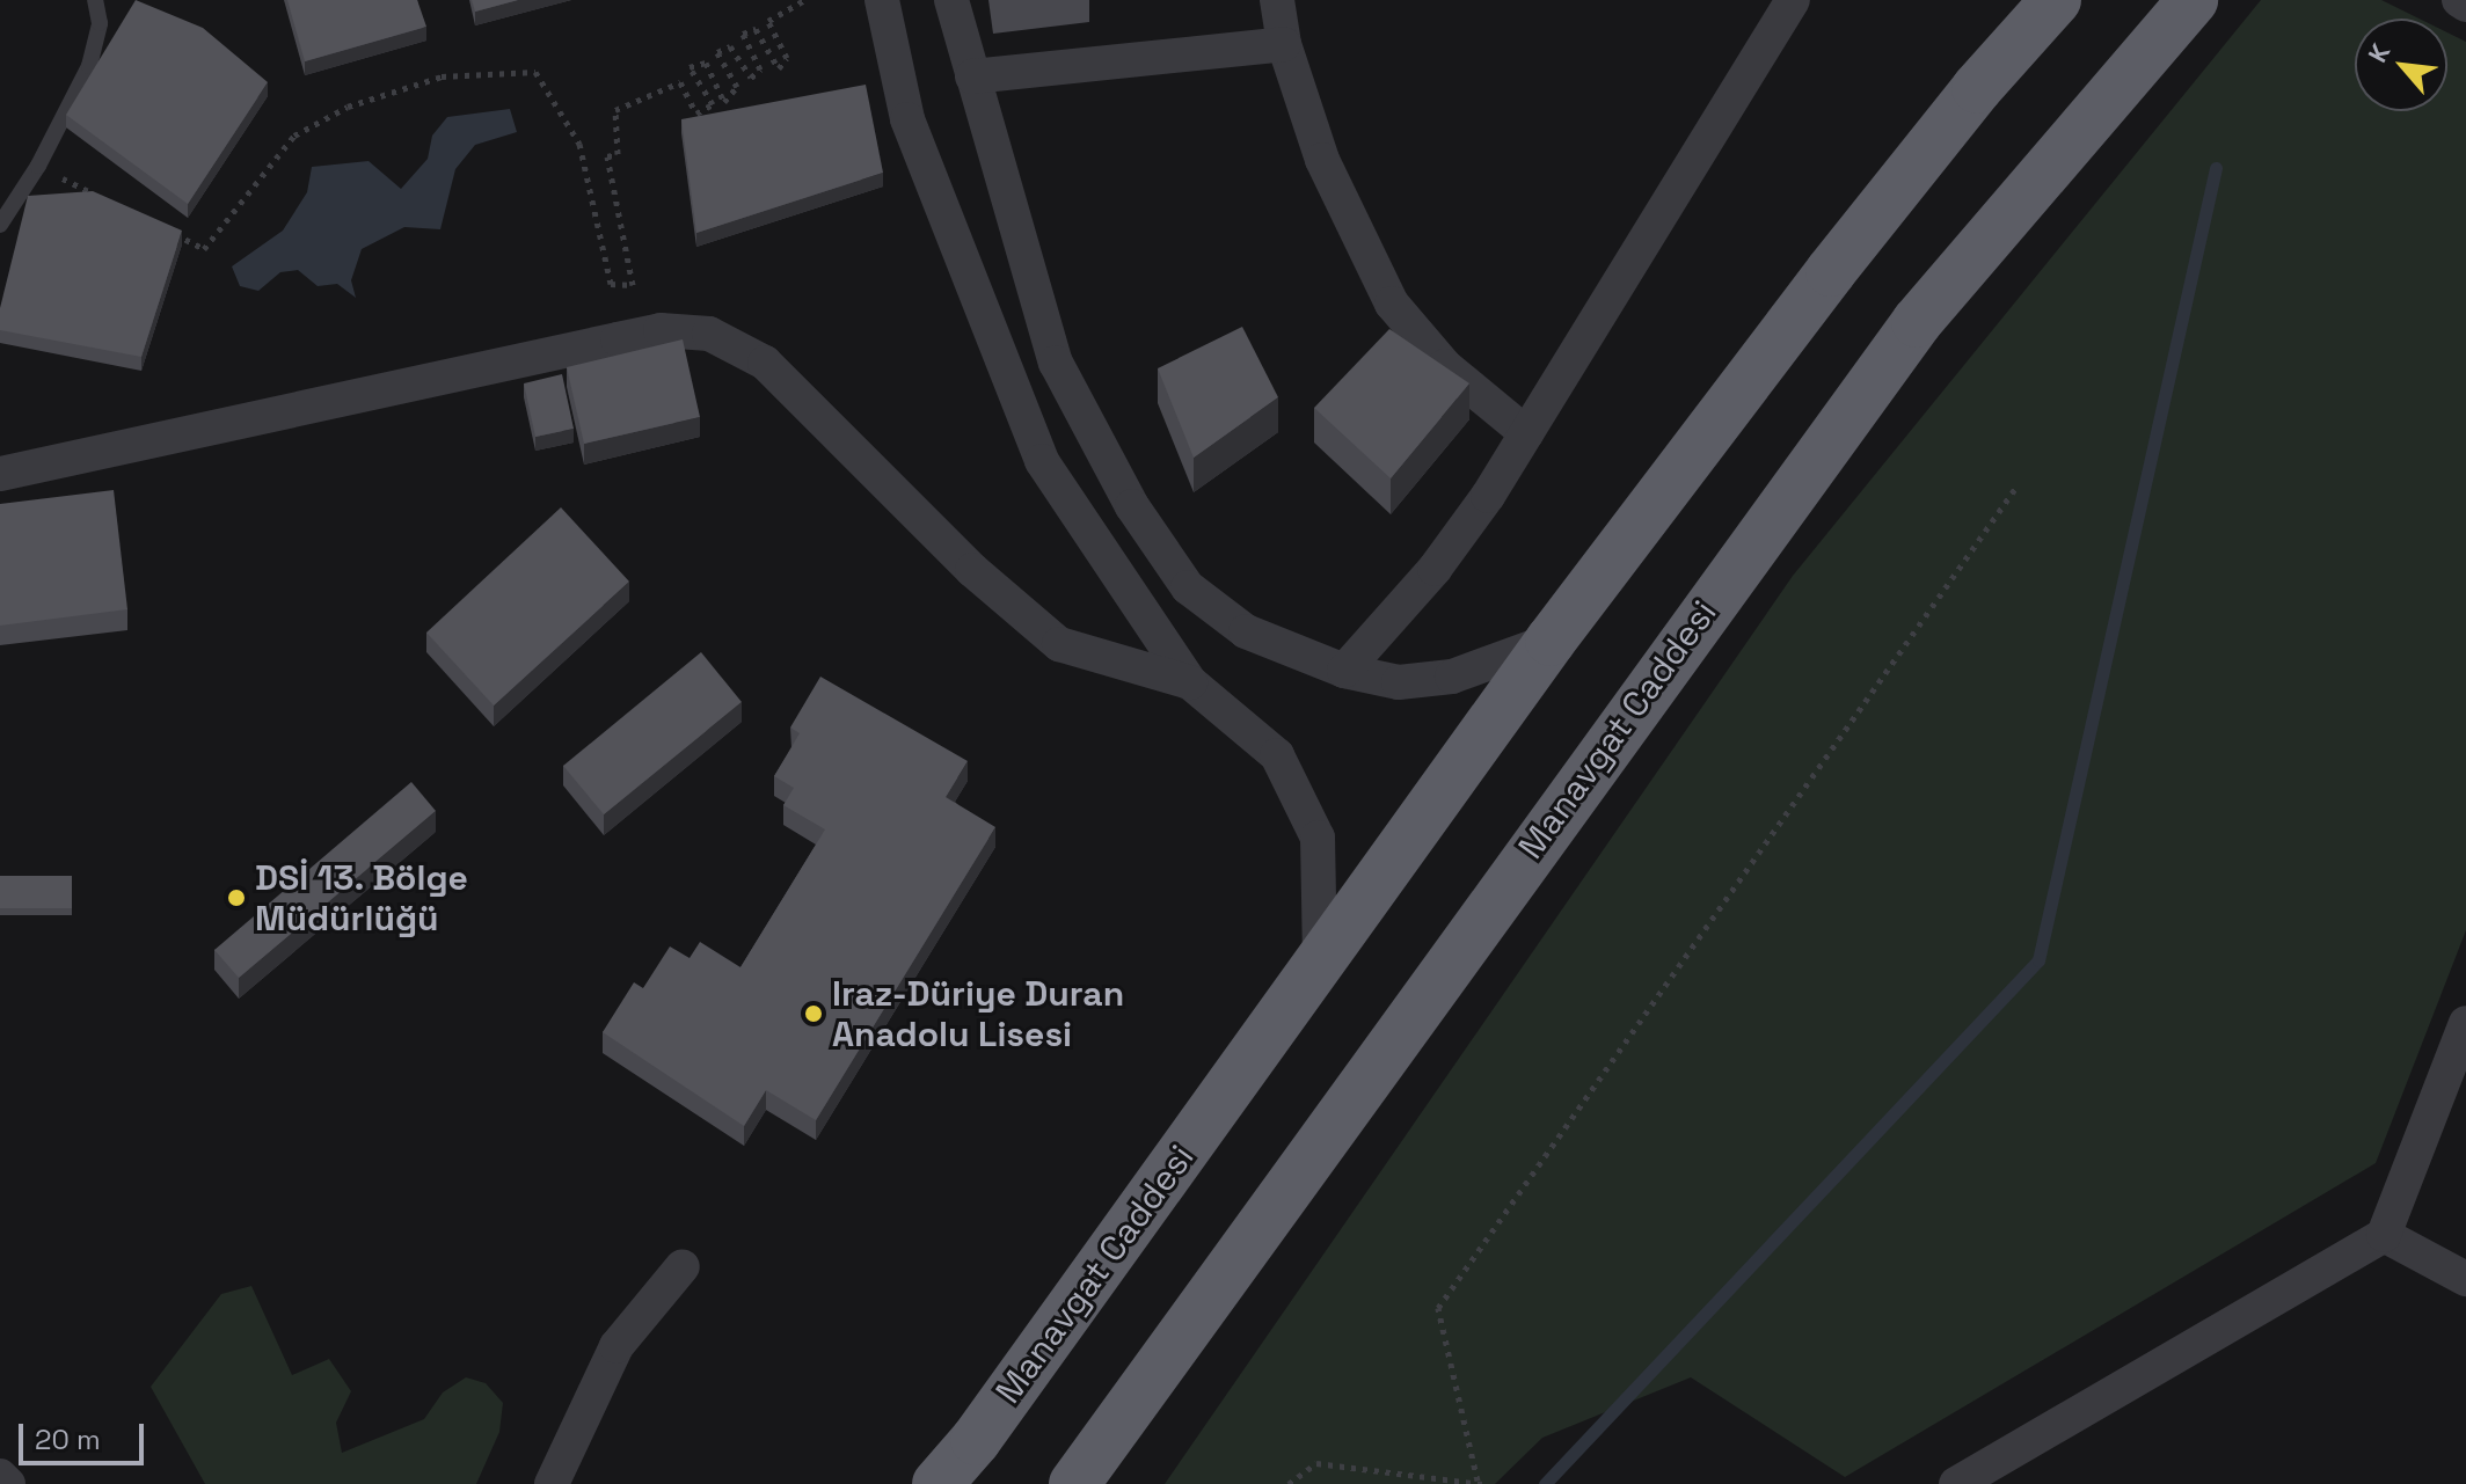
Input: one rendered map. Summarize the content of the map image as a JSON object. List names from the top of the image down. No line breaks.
{"streets":{"highway":["Manavgat Caddesi"]},"places":["DSİ 13. Bölge Müdürlüğü","Iraz-Düriye Duran Anadolu Lisesi"],"scale_bar":"20 m","north":"top left"}
